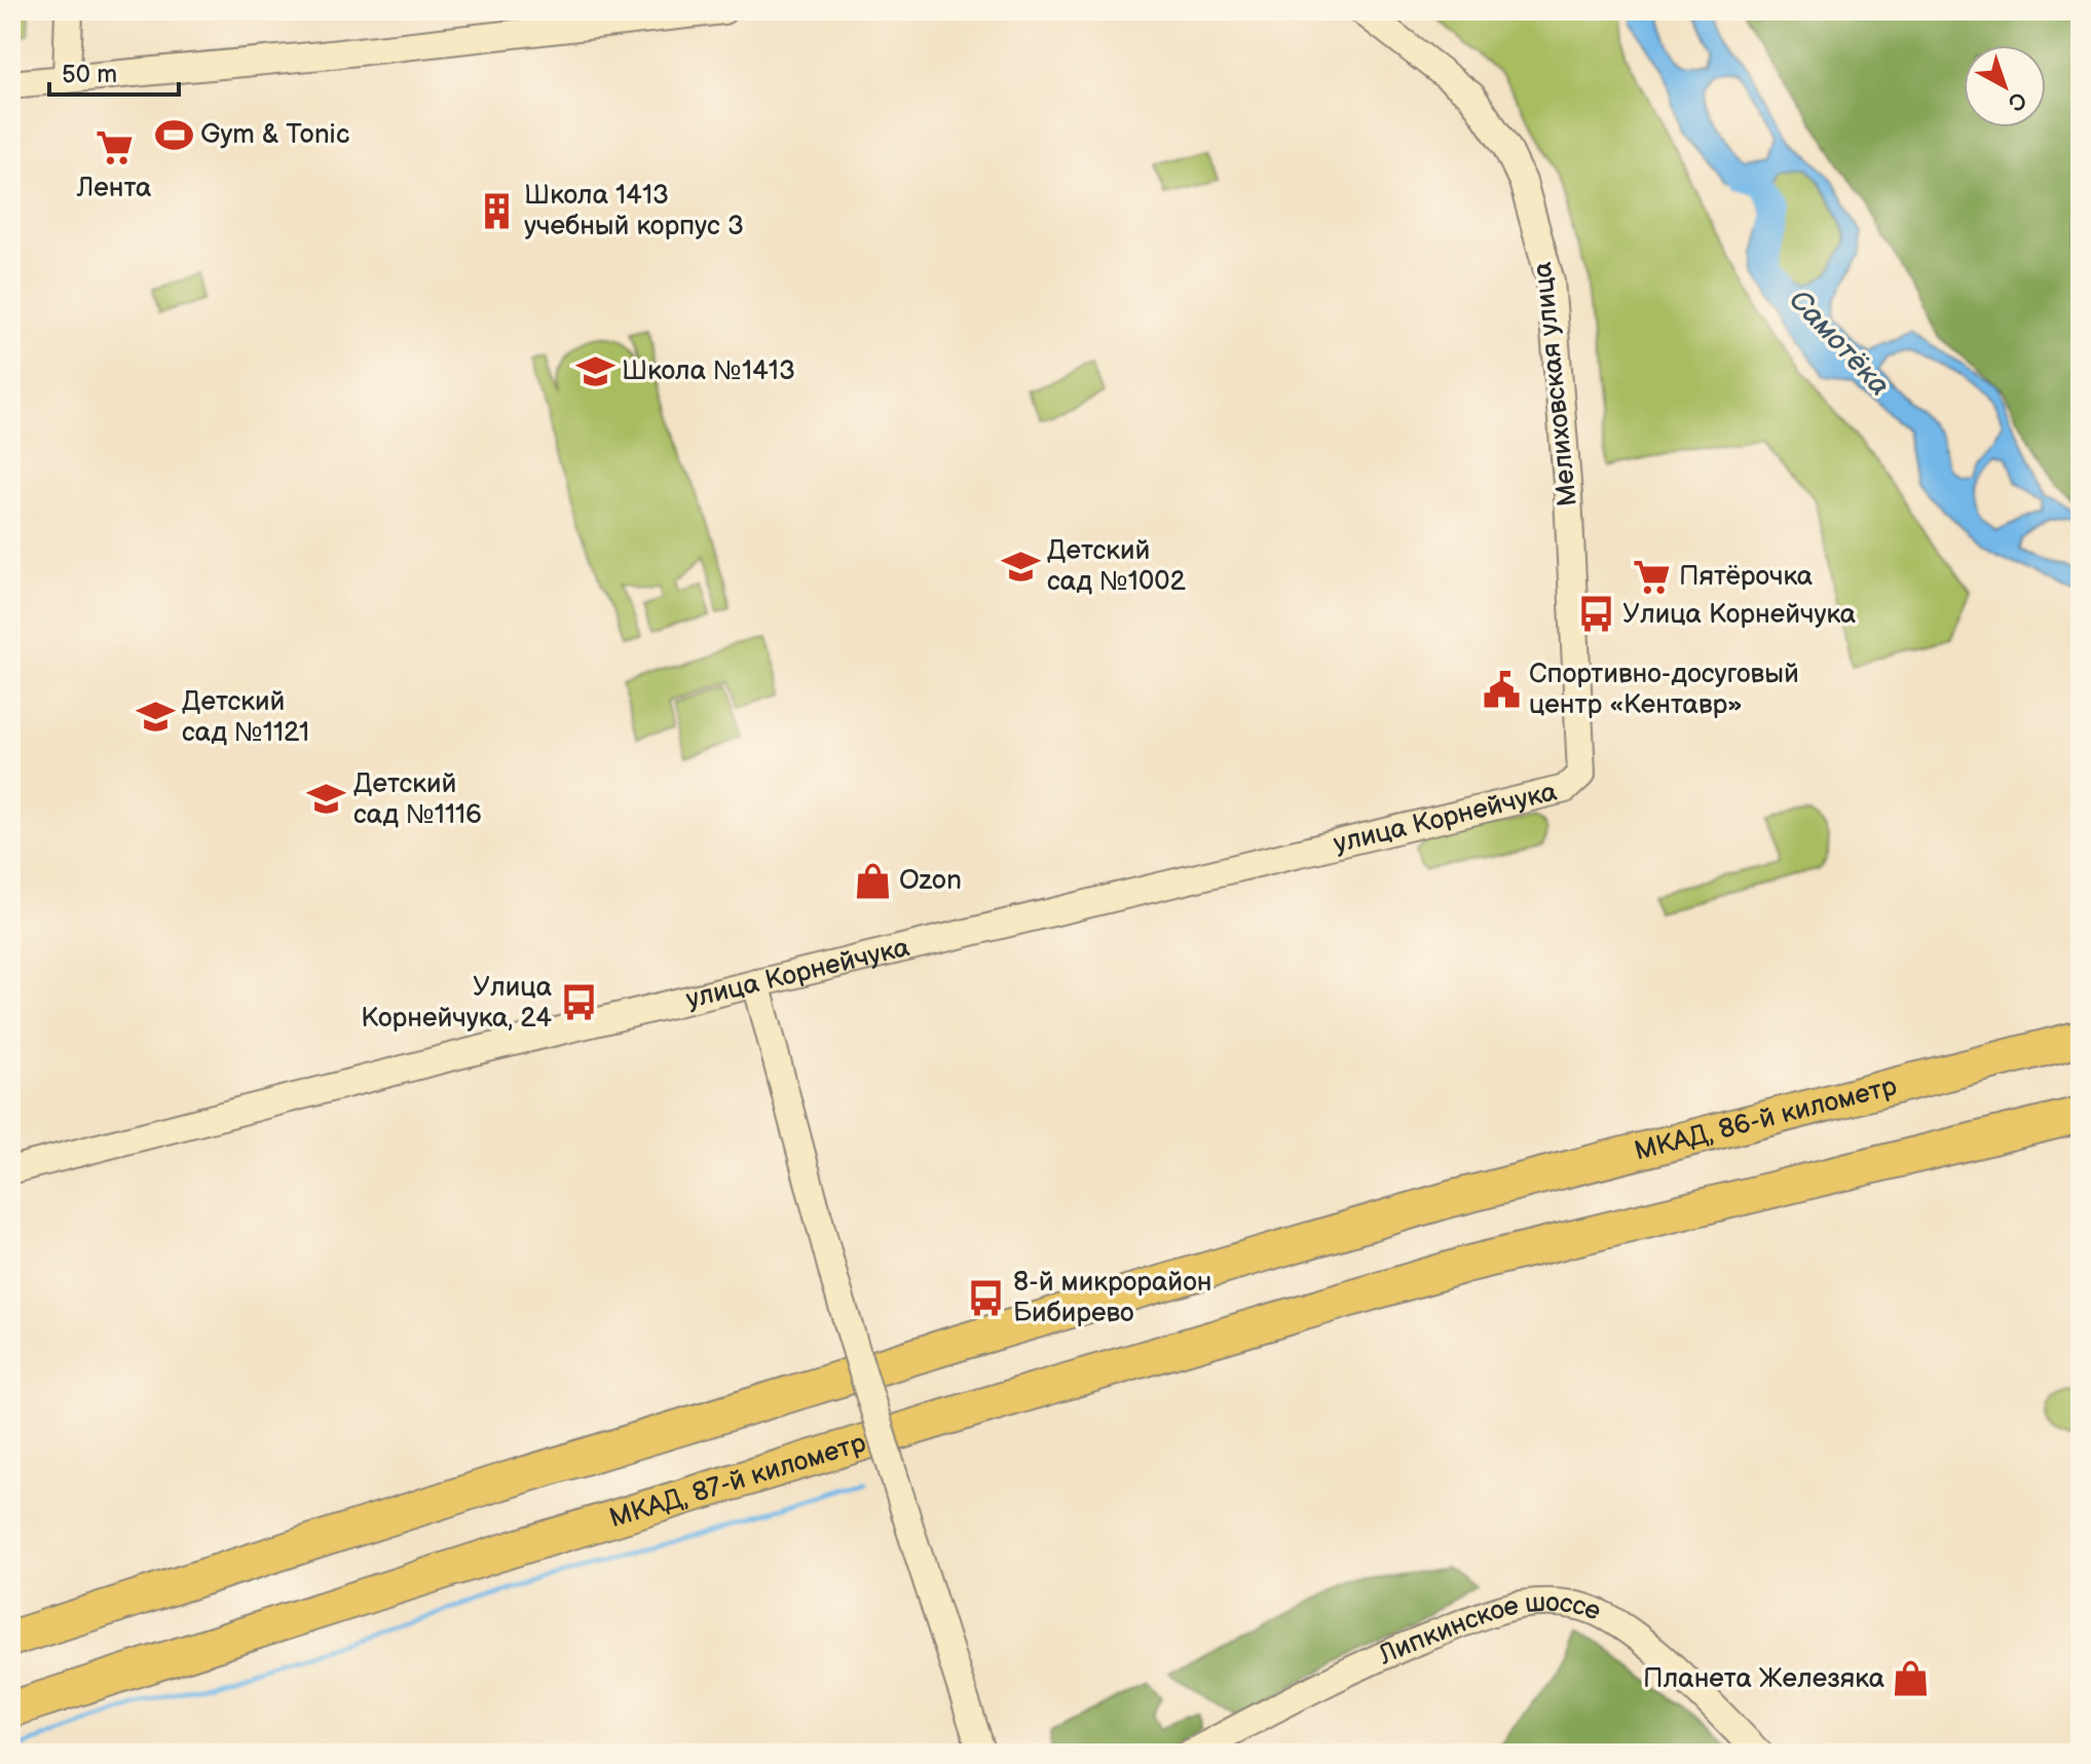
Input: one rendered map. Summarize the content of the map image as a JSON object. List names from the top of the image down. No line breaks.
{"streets":{"highway":["МКАД, 86-й километр","МКАД, 87-й километр"],"street":["Мелиховская улица","улица Корнейчука","Липкинское шоссе"]},"crossings":[["Мелиховская улица","улица Корнейчука"]],"water":["Самотёка"],"places":{"sports":["Gym & Tonic"],"supermarket":["Лента","Пятёрочка"],"building":["Школа 1413 учебный корпус 3"],"school or university":["Школа №1413","Детский сад №1002","Детский сад №1121","Детский сад №1116"],"bus stop":["Улица Корнейчука","Улица Корнейчука, 24","8-й микрорайон Бибирево"],"public building":["Спортивно-досуговый центр «Кентавр»"],"shop":["Ozon","Планета Железяка"]},"scale_bar":"50 m","north":"bottom right"}
